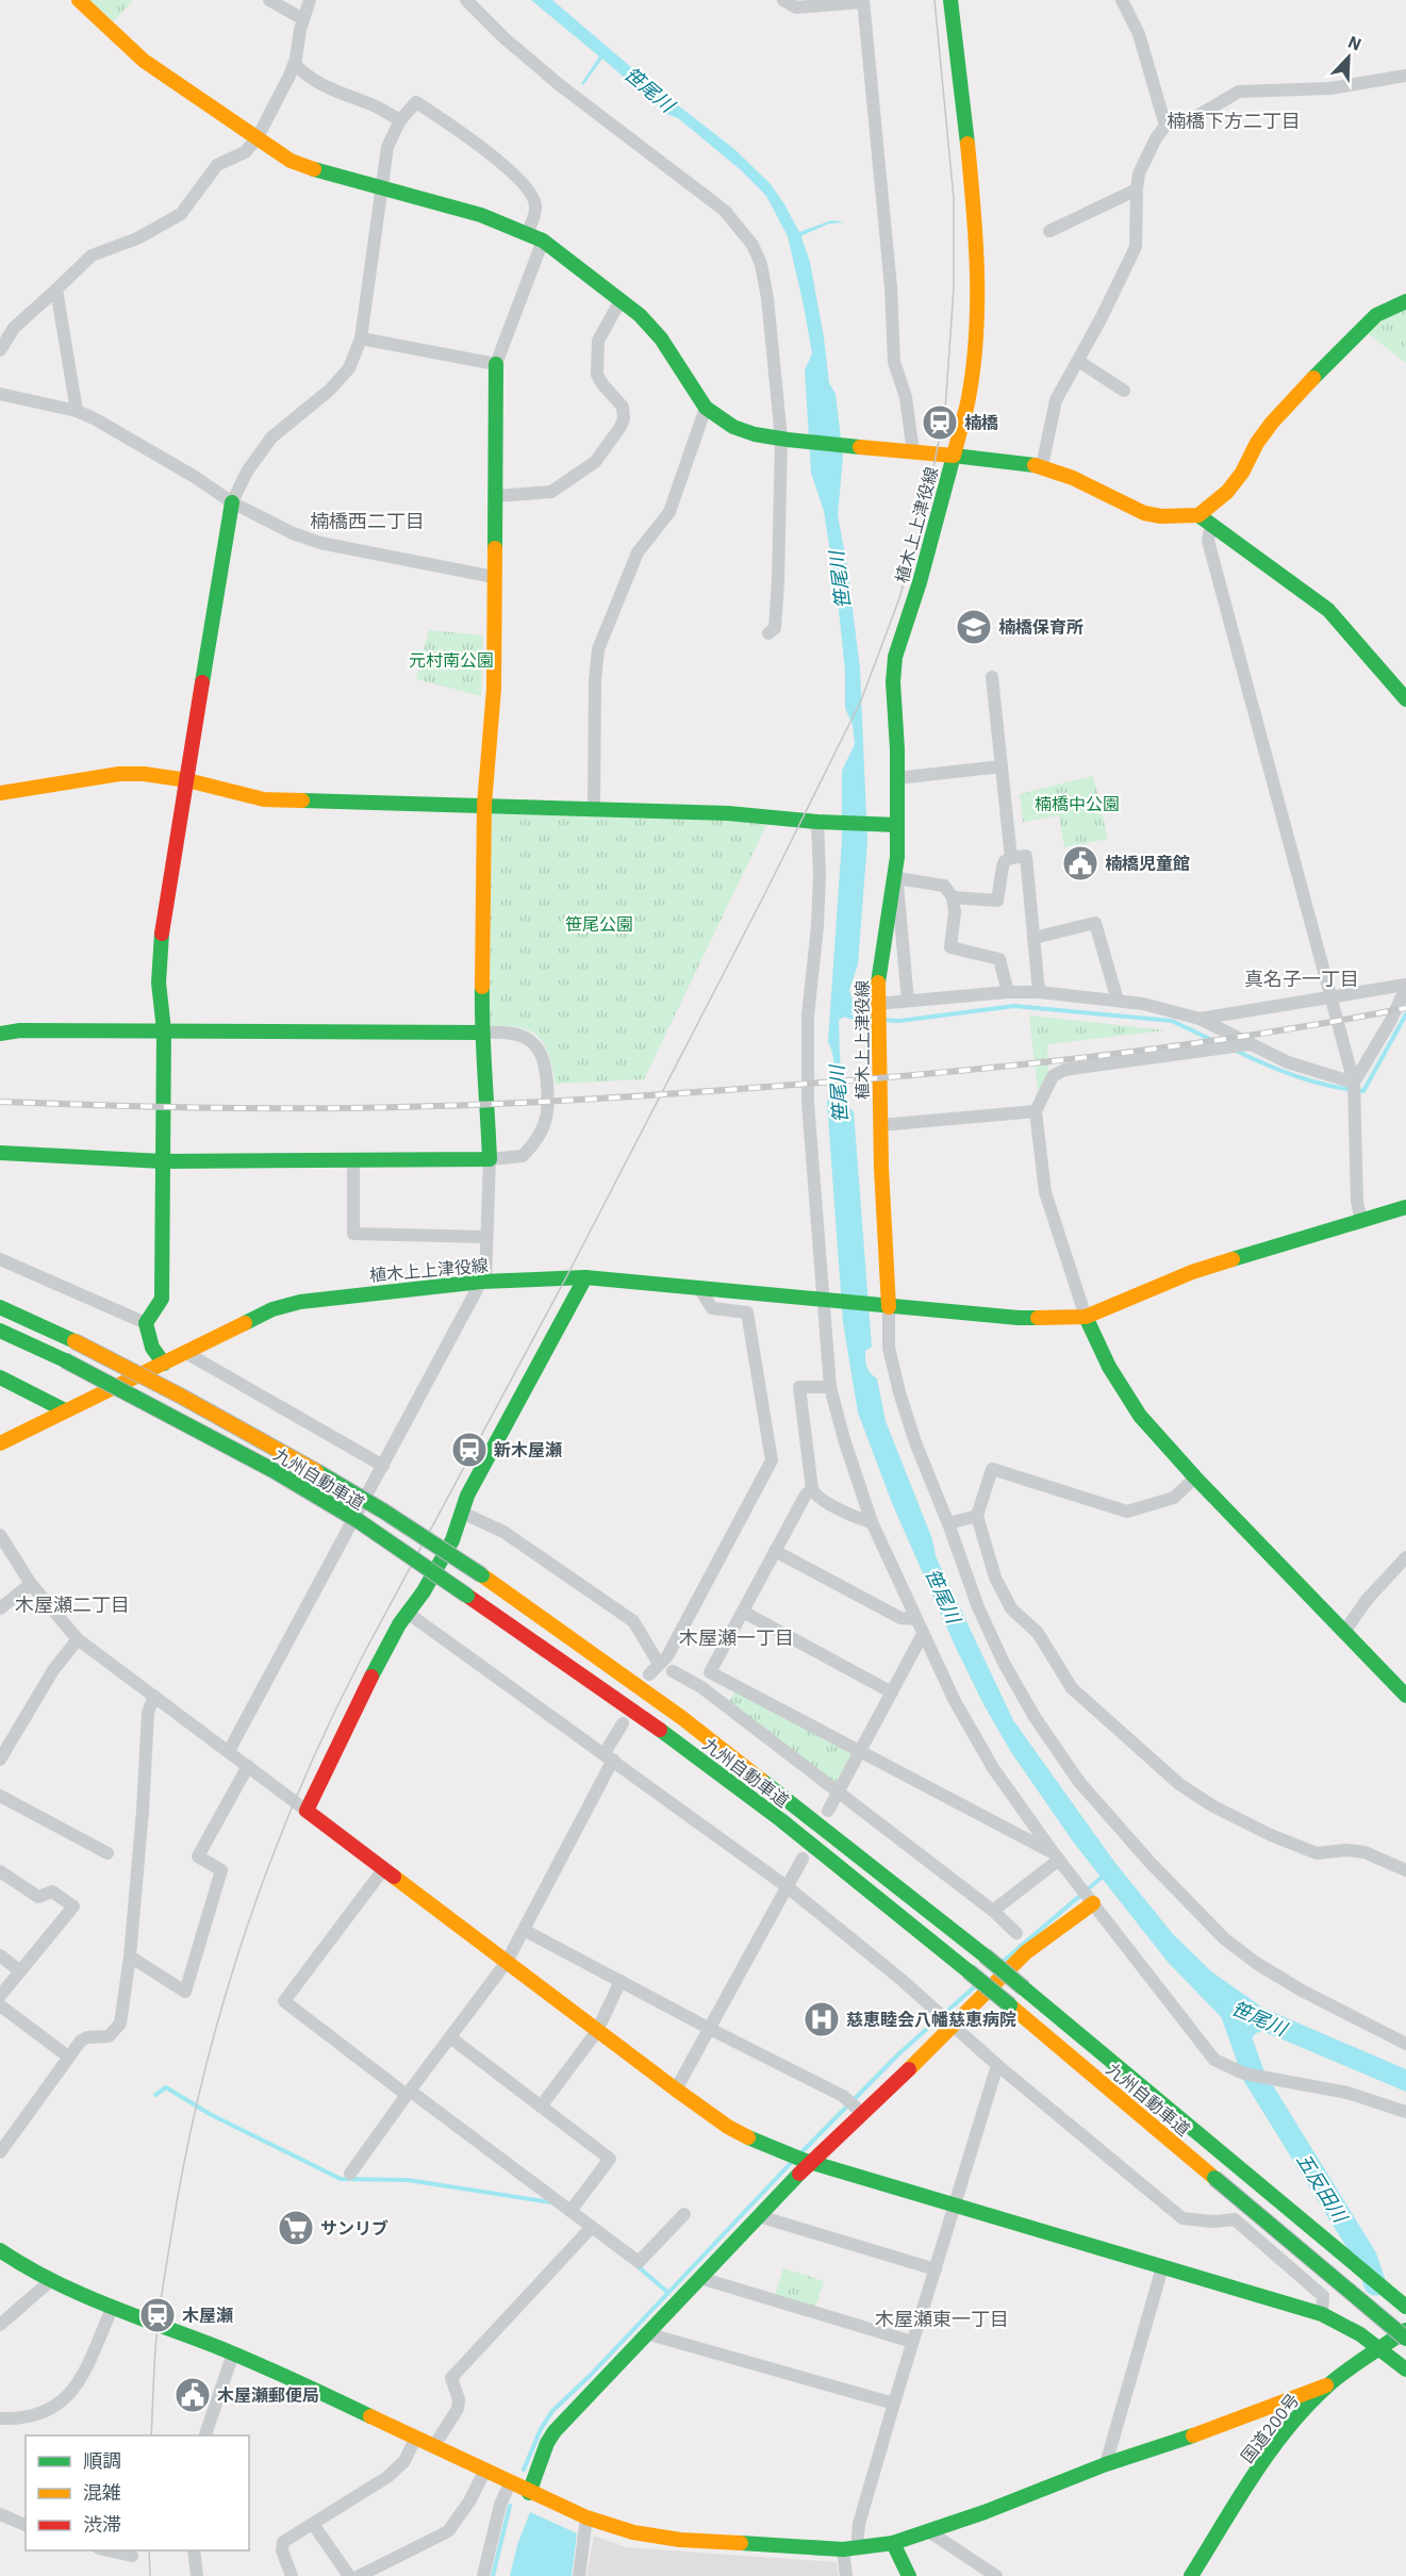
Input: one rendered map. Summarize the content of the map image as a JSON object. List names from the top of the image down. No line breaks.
{"streets":{"main road":["植木上上津役線","九州自動車道","国道200号"]},"districts":["楠橋下方二丁目","楠橋西二丁目","真名子一丁目","木屋瀬二丁目","木屋瀬一丁目","木屋瀬東一丁目"],"water":["笹尾川","五反田川"],"parks":["元村南公園","楠橋中公園","笹尾公園"],"places":{"station":["楠橋","新木屋瀬","木屋瀬"],"school or university":["楠橋保育所"],"public building":["楠橋児童館","木屋瀬郵便局"],"hospital":["慈恵睦会八幡慈恵病院"],"supermarket":["サンリブ"]},"legend":["順調","混雑","渋滞"],"north":"top right"}
